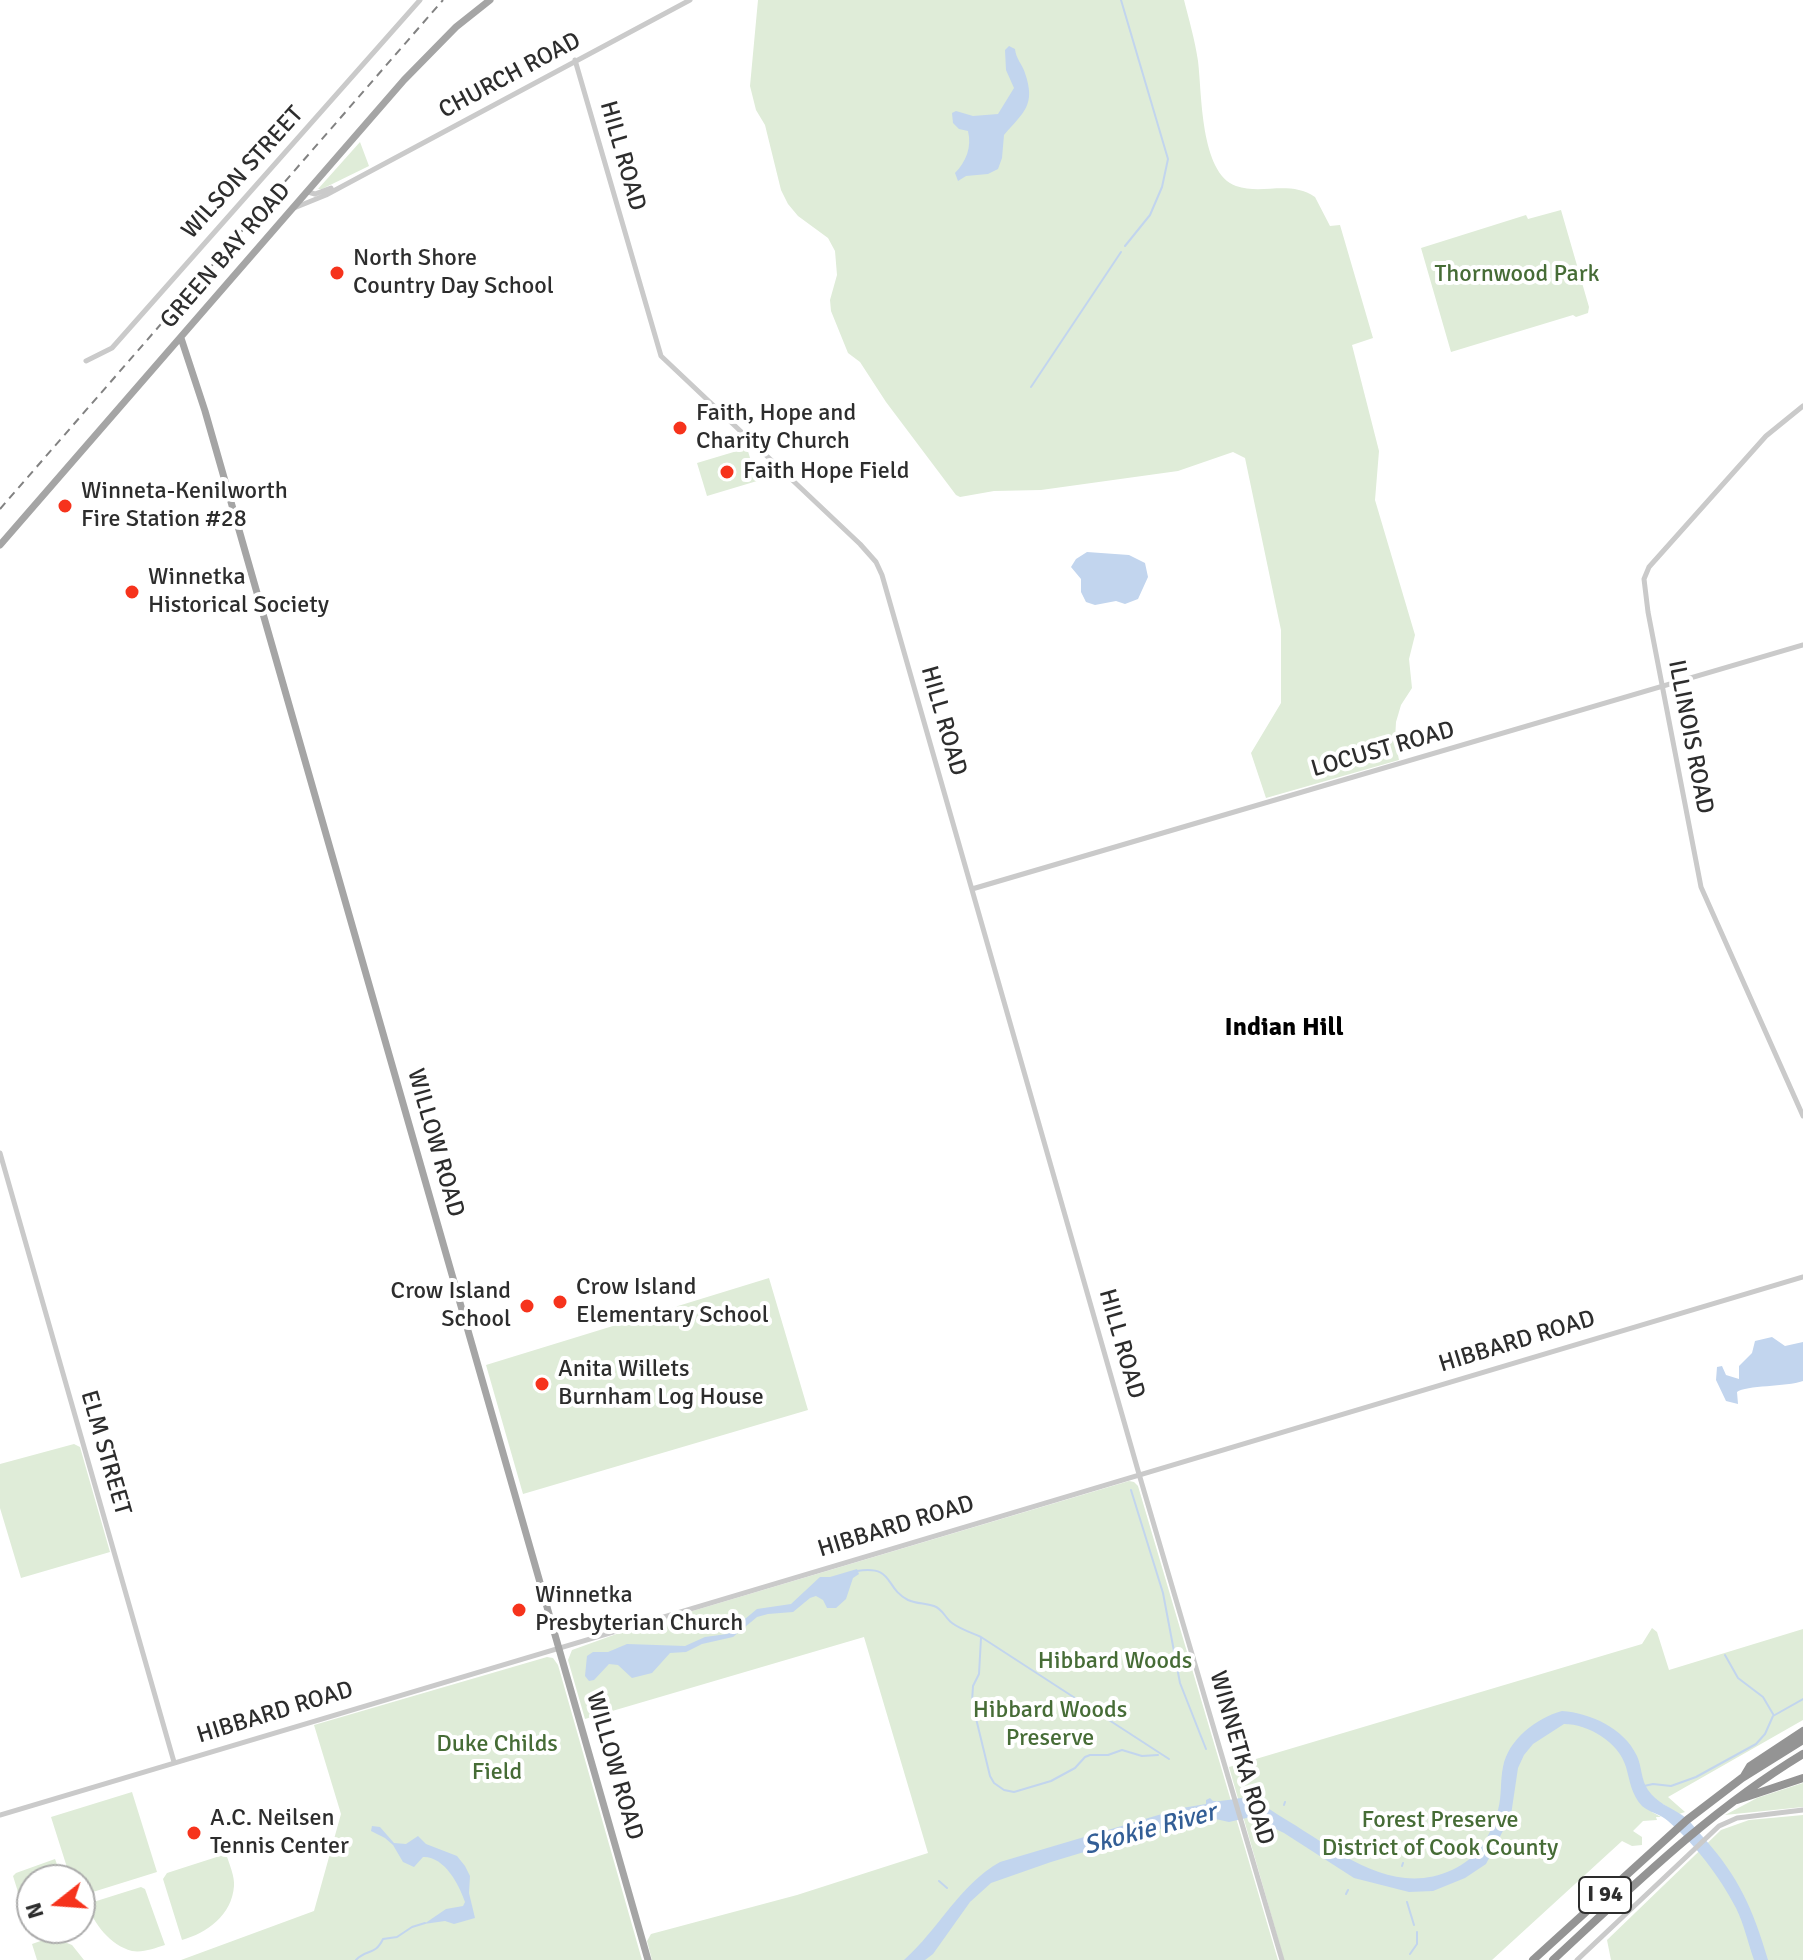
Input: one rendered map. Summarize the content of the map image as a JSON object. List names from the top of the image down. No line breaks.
{"streets":{"highway":["I 94"],"main road":["GREEN BAY ROAD","WILLOW ROAD"],"street":["CHURCH ROAD","HILL ROAD","WILSON STREET","ILLINOIS ROAD","LOCUST ROAD","HIBBARD ROAD","ELM STREET","WINNETKA ROAD"]},"crossings":[["CHURCH ROAD","HILL ROAD"],["CHURCH ROAD","GREEN BAY ROAD"],["HILL ROAD","LOCUST ROAD"],["HILL ROAD","HIBBARD ROAD"],["HILL ROAD","WINNETKA ROAD"],["GREEN BAY ROAD","WILLOW ROAD"],["ILLINOIS ROAD","LOCUST ROAD"],["WILLOW ROAD","HIBBARD ROAD"],["HIBBARD ROAD","ELM STREET"],["HIBBARD ROAD","WINNETKA ROAD"]],"districts":["Indian Hill"],"water":["Skokie River"],"parks":["Thornwood Park","Hibbard Woods","Hibbard Woods Preserve","Duke Childs Field","Forest Preserve District of Cook County"],"places":["North Shore Country Day School","Faith, Hope and Charity Church","Faith Hope Field","Winneta-Kenilworth Fire Station #28","Winnetka Historical Society","Crow Island Elementary School","Crow Island School","Anita Willets Burnham Log House","Winnetka Presbyterian Church","A.C. Neilsen Tennis Center"],"north":"left"}
